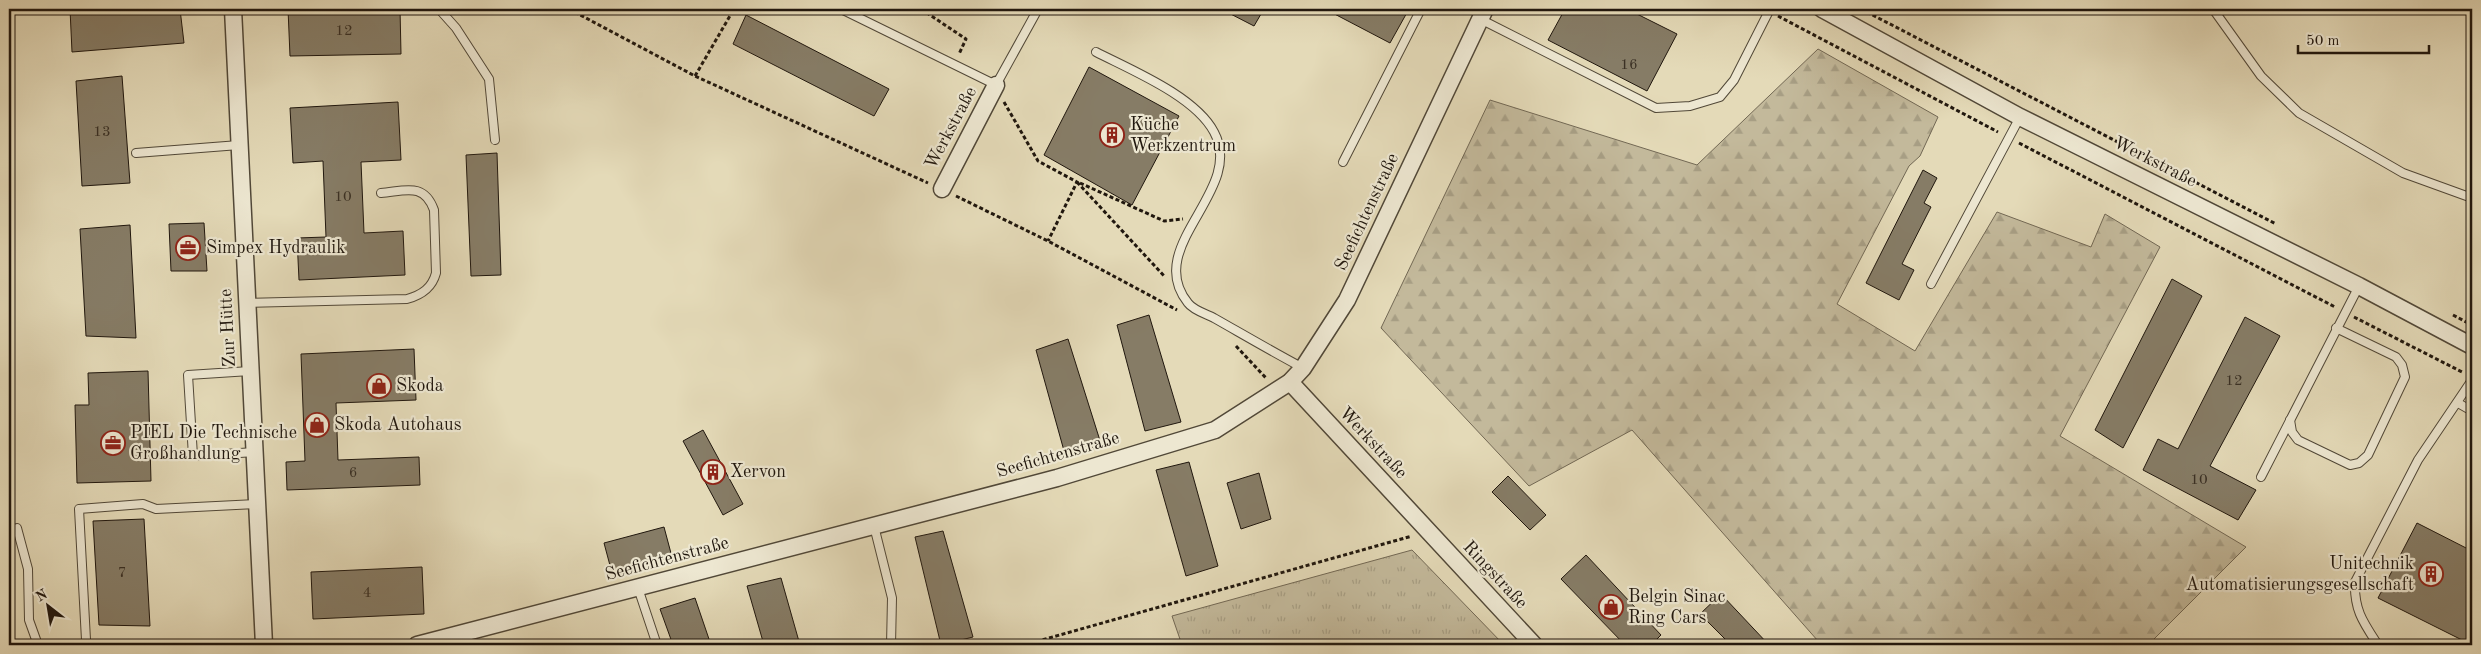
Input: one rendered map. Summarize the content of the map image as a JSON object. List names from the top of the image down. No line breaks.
{"streets":{"street":["Werkstraße","Seefichtenstraße","Zur Hütte","Ringstraße"]},"crossings":[["Werkstraße","Seefichtenstraße"],["Werkstraße","Ringstraße"]],"places":{"building":["Küche Werkzentrum","Xervon","Unitechnik Automatisierungsgesellschaft"],"office":["Simpex Hydraulik","PIEL Die Technische Großhandlung"],"shop":["Skoda","Skoda Autohaus","Belgin Sinac Ring Cars"]},"house_numbers":["12","16","13","10","12","6","10","7","4"],"scale_bar":"50 m","north":"top left"}
